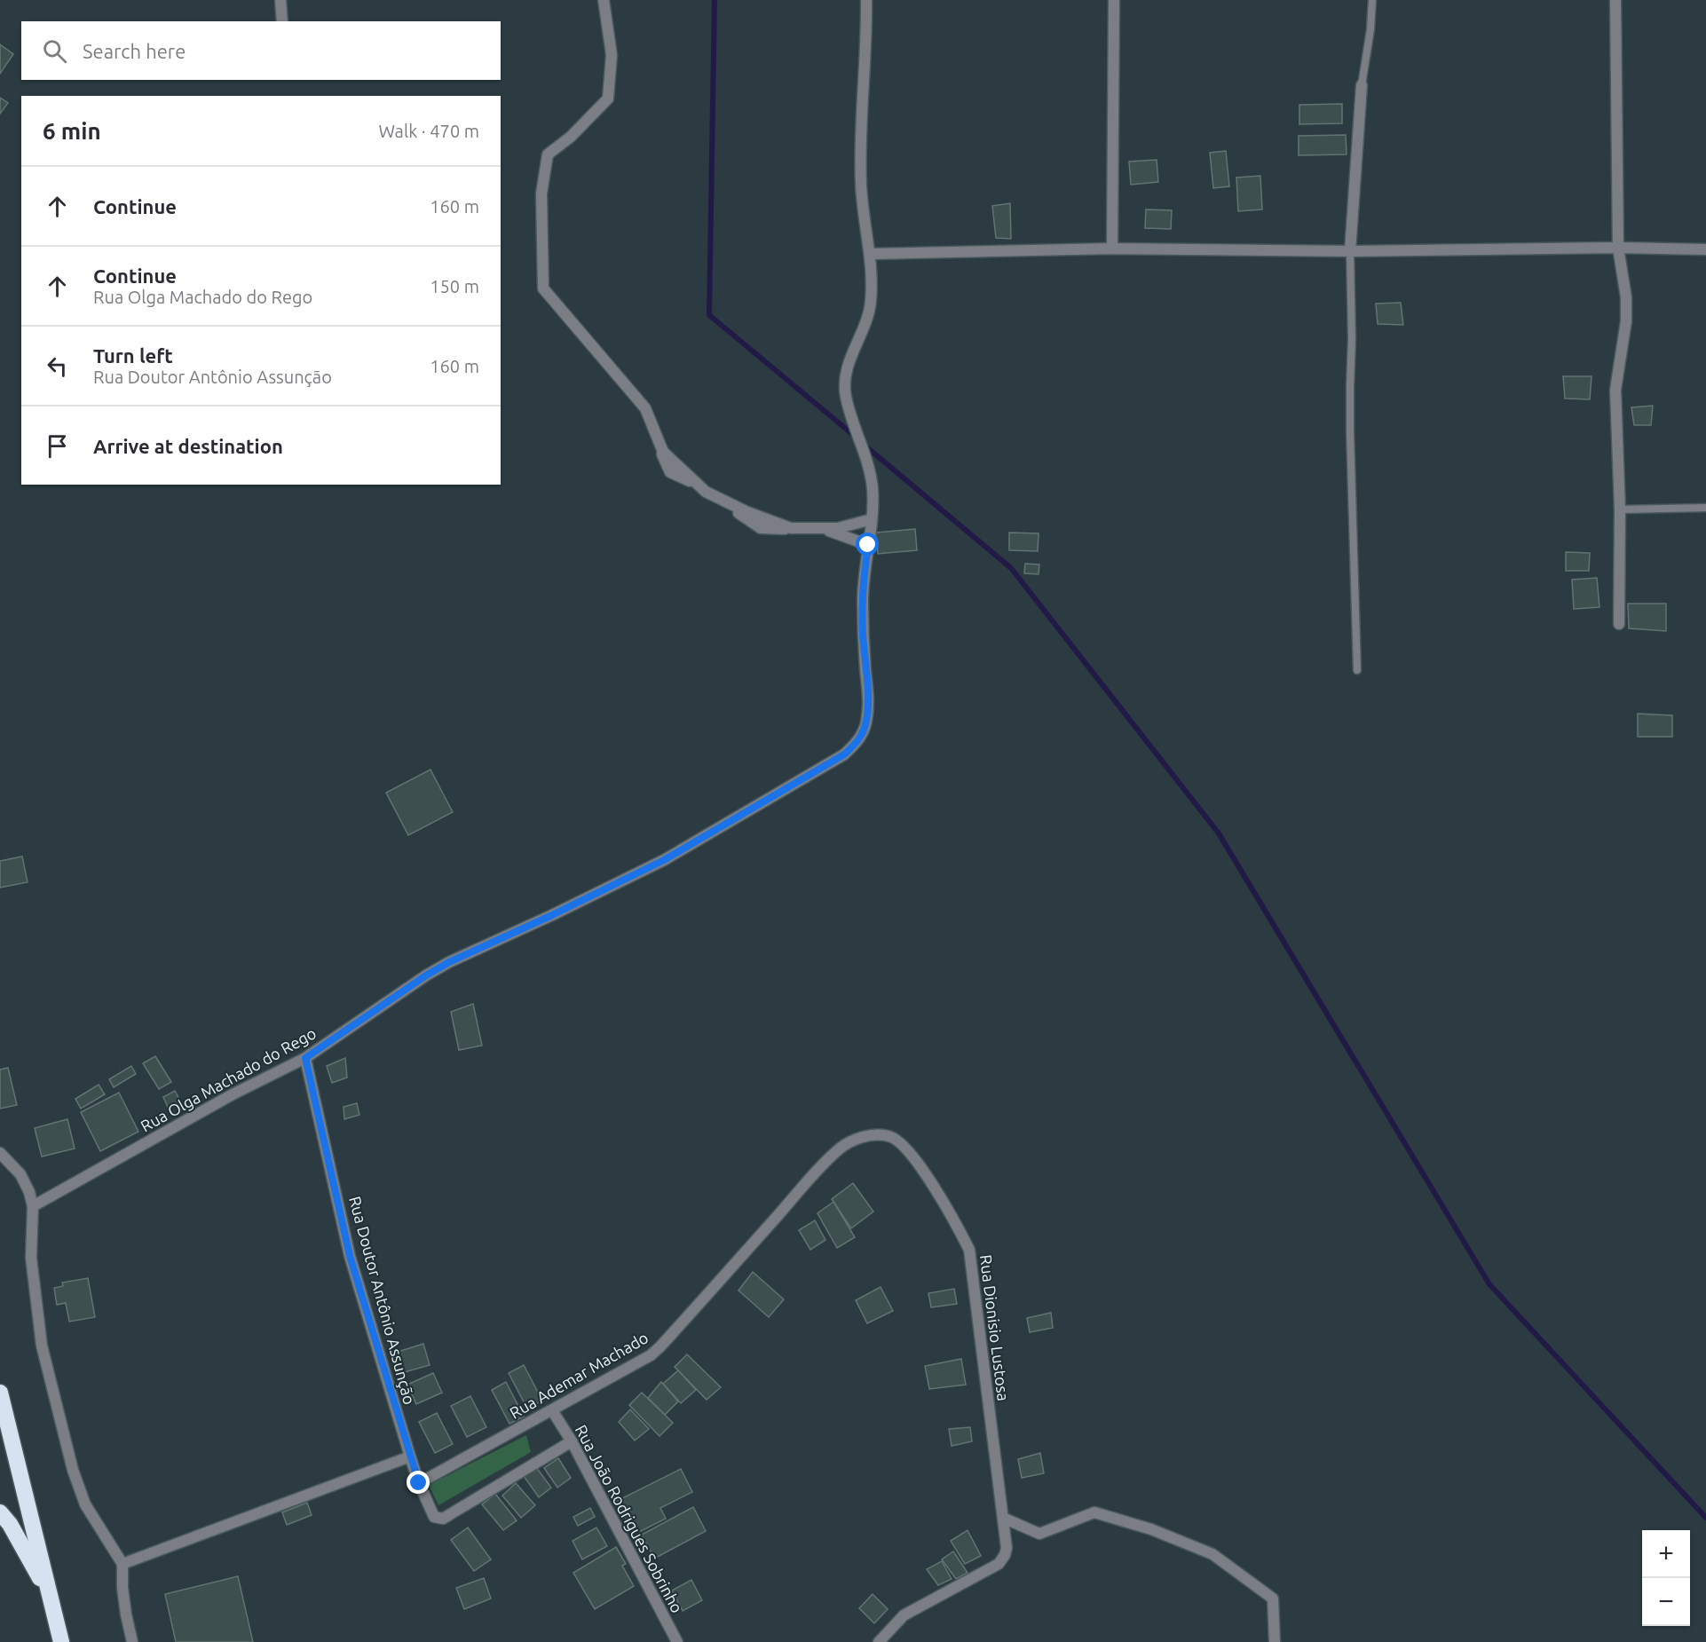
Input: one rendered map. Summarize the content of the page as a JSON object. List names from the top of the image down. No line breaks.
{"streets":{"street":["Rua Olga Machado do Rego","Rua Doutor Antônio Assunção","Rua Dionisio Lustosa","Rua Ademar Machado","Rua João Rodrigues Sobrinho"]},"crossings":[["Rua Olga Machado do Rego","Rua Doutor Antônio Assunção"],["Rua Doutor Antônio Assunção","Rua Ademar Machado"],["Rua Doutor Antônio Assunção","Rua João Rodrigues Sobrinho"],["Rua Dionisio Lustosa","Rua Ademar Machado"],["Rua Ademar Machado","Rua João Rodrigues Sobrinho"]],"page":{"search":"Search here","heading":["6 min","Walk · 470 m"],"list":[["Continue","160 m"],["Continue","Rua Olga Machado do Rego","150 m"],["Turn left","Rua Doutor Antônio Assunção","160 m"],"Arrive at destination"],"map_buttons":["+","−"]}}
